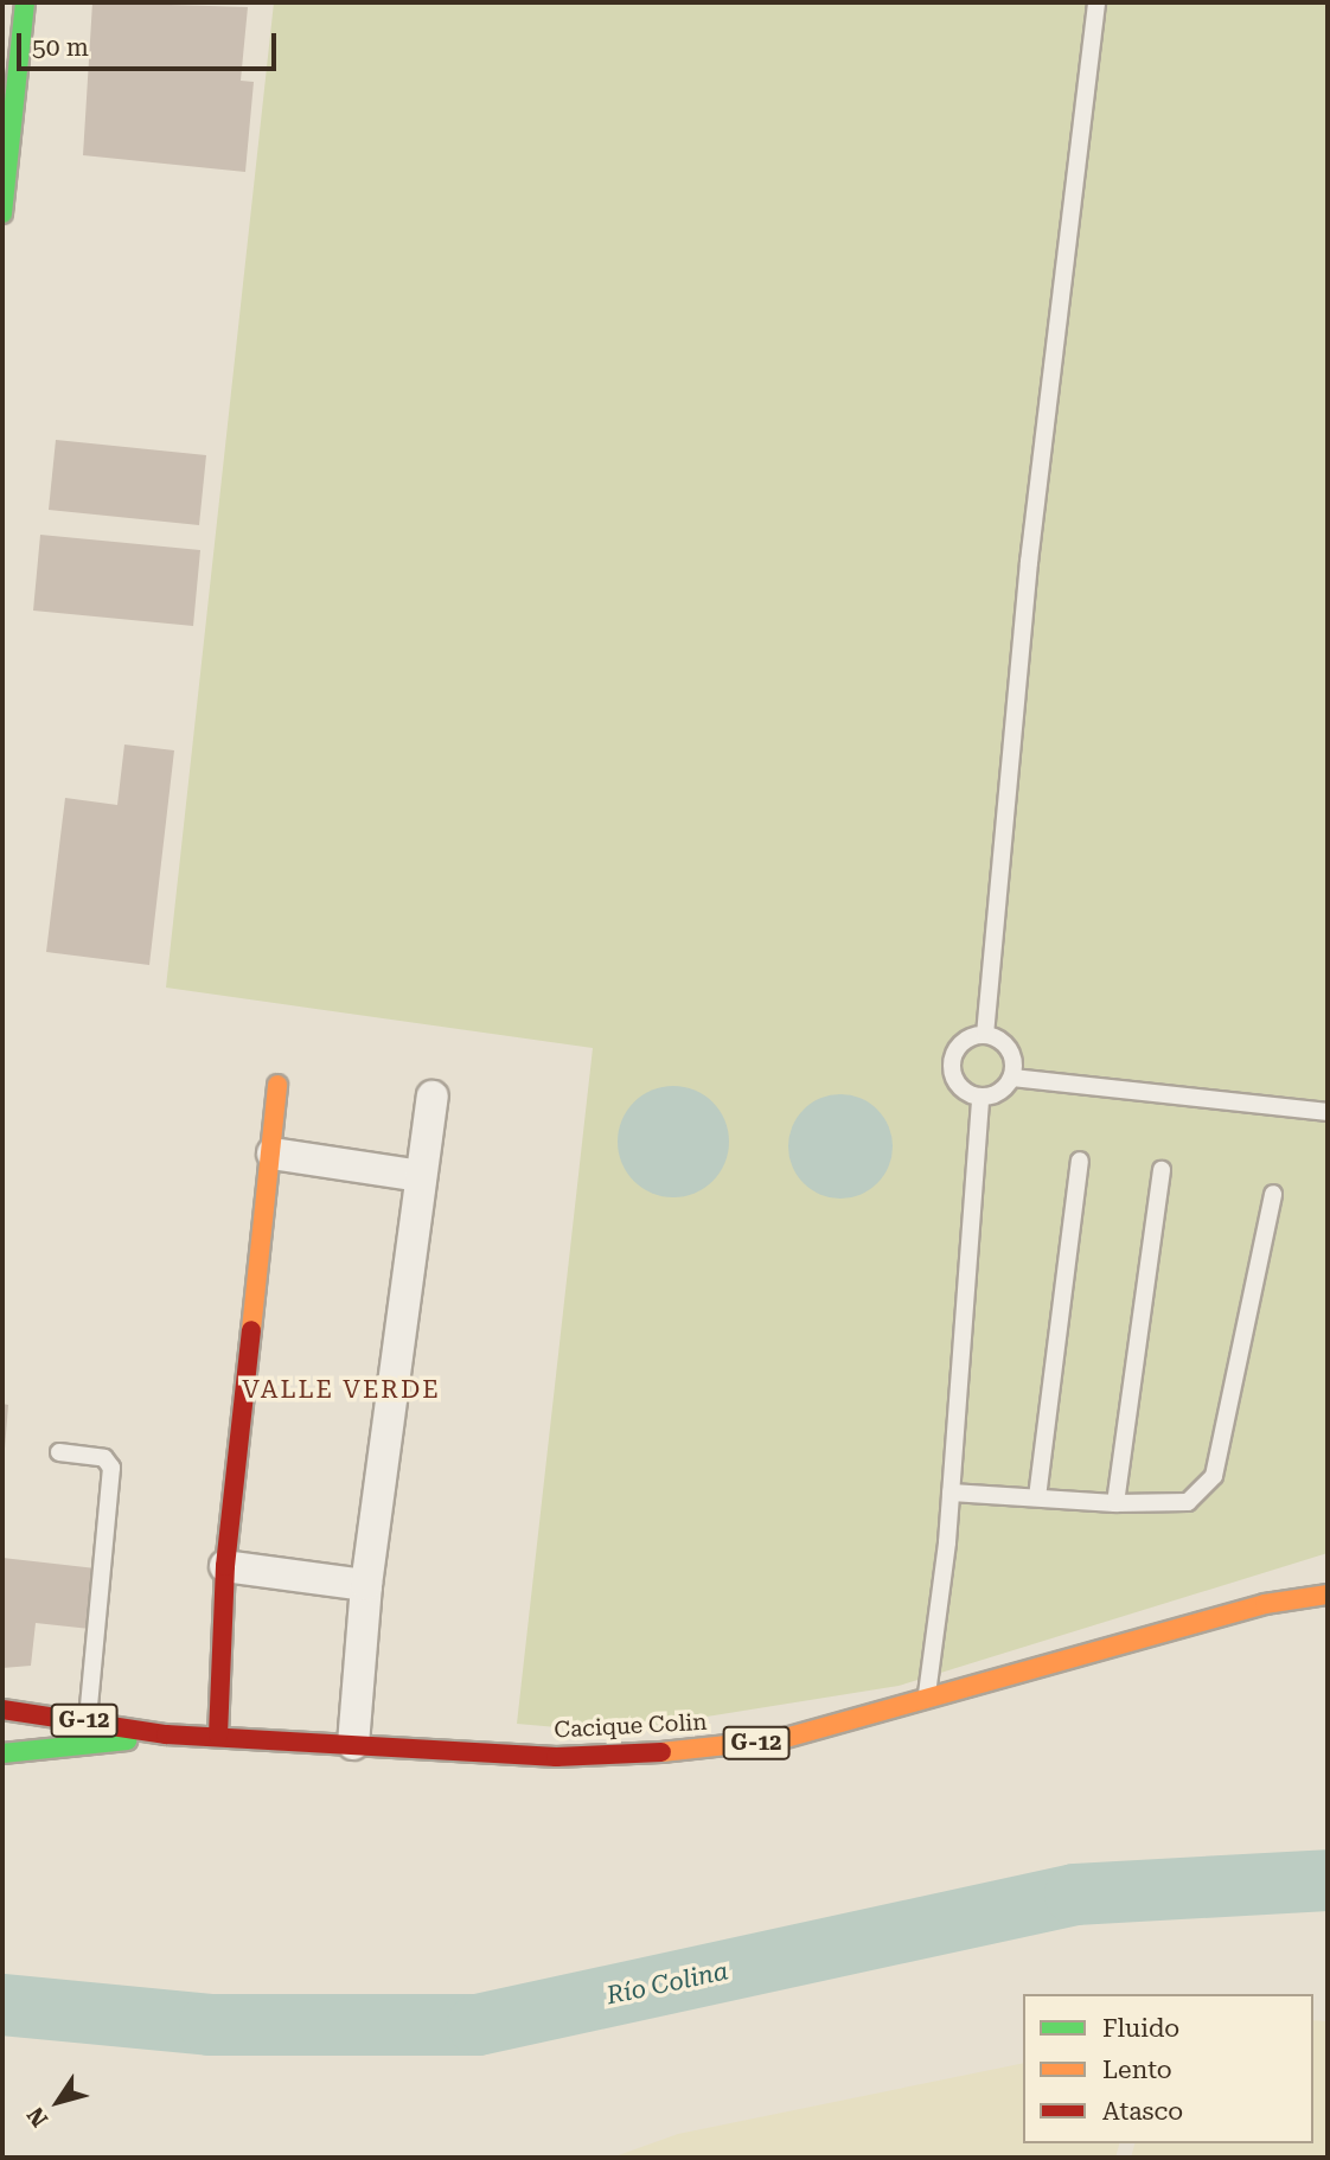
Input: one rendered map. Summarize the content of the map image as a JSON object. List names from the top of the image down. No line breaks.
{"streets":{"main road":["G-12","Cacique Colin"]},"crossings":[["G-12","Cacique Colin"]],"districts":["VALLE VERDE"],"water":["Río Colina"],"legend":["Fluido","Lento","Atasco"],"scale_bar":"50 m","north":"bottom left"}
